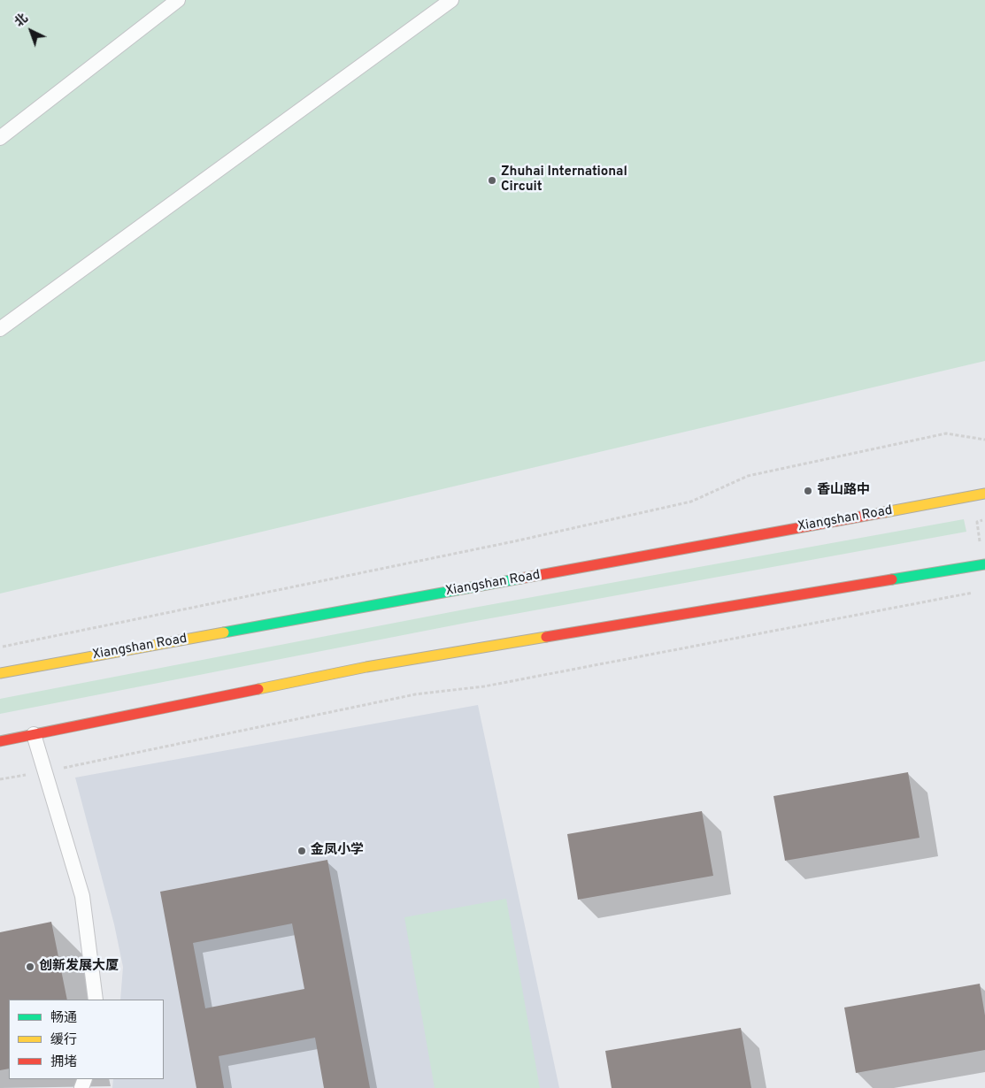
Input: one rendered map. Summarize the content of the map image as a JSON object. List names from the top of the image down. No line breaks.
{"streets":{"main road":["Xiangshan Road"]},"places":["Zhuhai International Circuit","香山路中","金凤小学","创新发展大厦"],"legend":["畅通","缓行","拥堵"],"north":"top left"}
